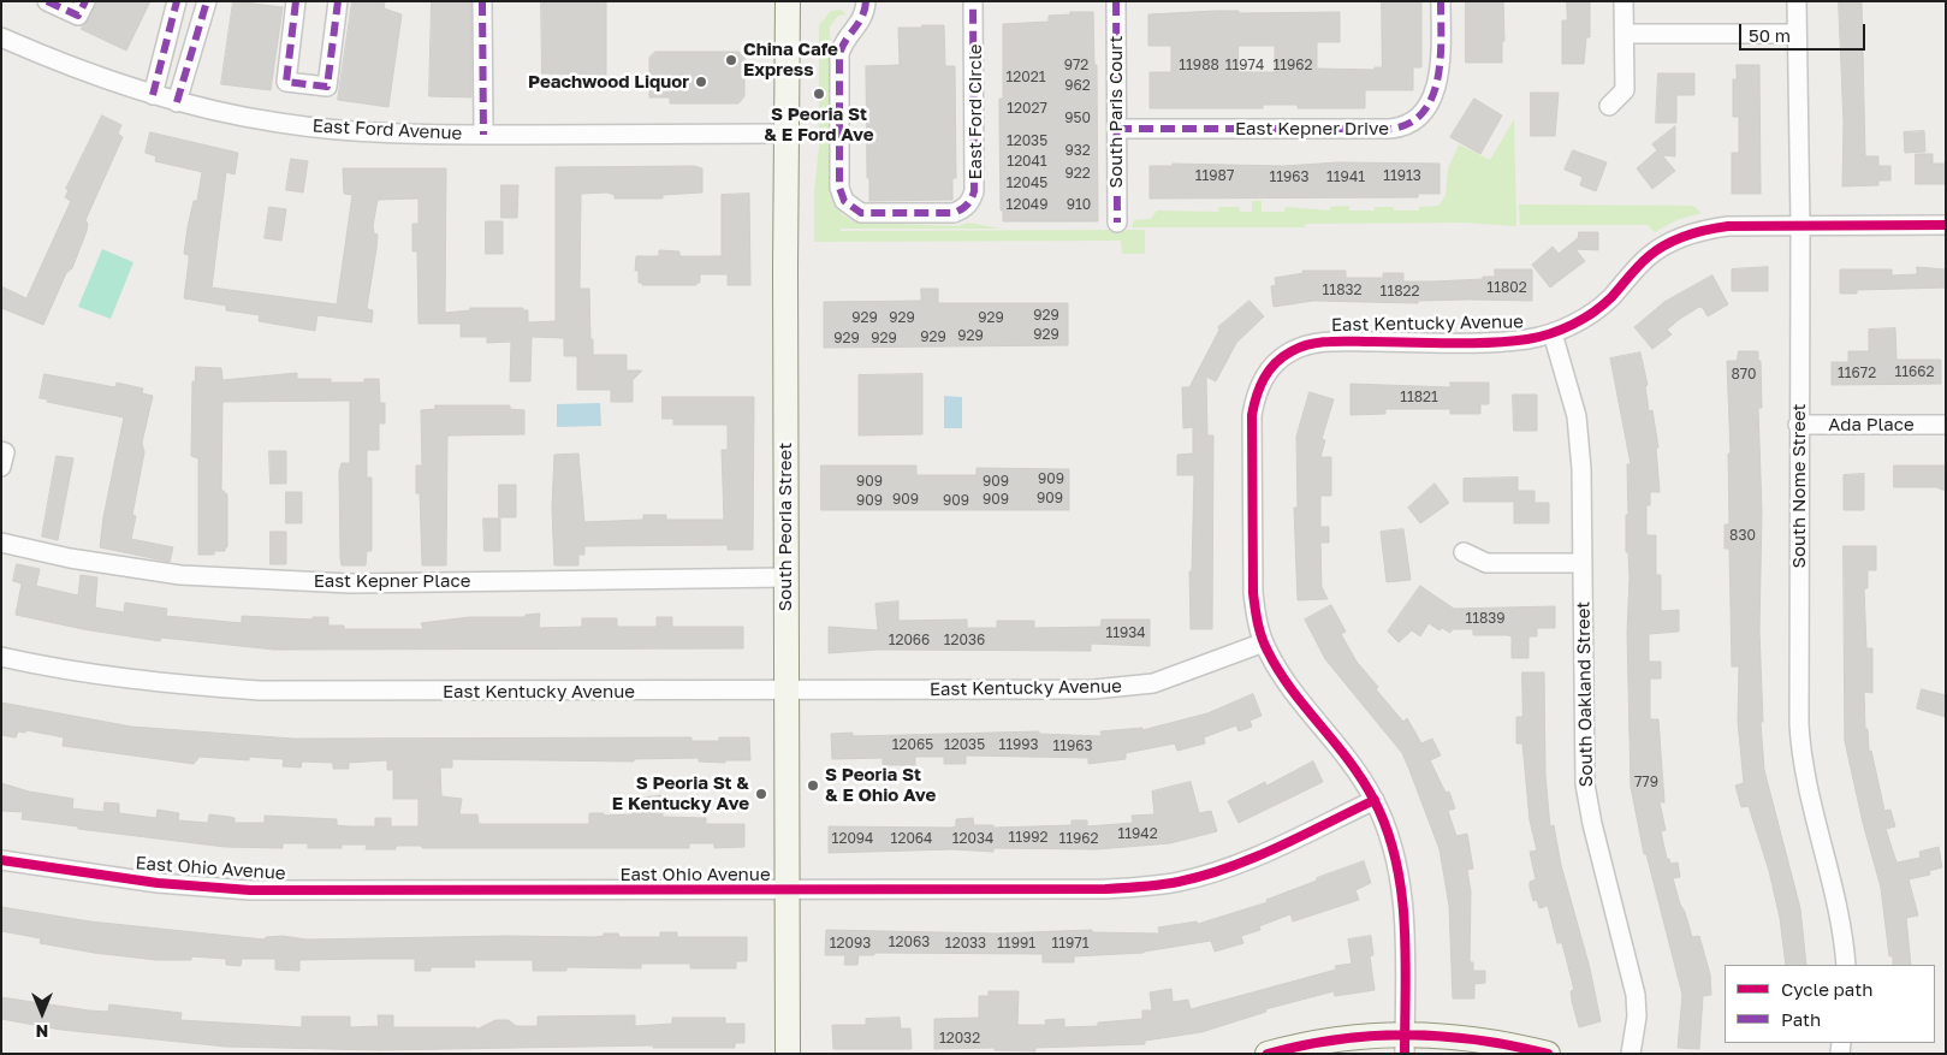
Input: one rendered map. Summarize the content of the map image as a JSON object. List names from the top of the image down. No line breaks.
{"streets":{"main road":["South Peoria Street"],"street":["East Ford Circle","South Paris Court","East Kepner Drive","East Ford Avenue","East Kentucky Avenue","Ada Place","South Nome Street","East Kepner Place","South Oakland Street","East Ohio Avenue"]},"crossings":[["South Paris Court","East Kepner Drive"],["East Ford Avenue","South Peoria Street"],["East Kentucky Avenue","South Nome Street"],["East Kentucky Avenue","South Peoria Street"],["East Kentucky Avenue","South Oakland Street"],["Ada Place","South Nome Street"],["South Peoria Street","East Kepner Place"],["South Peoria Street","East Ohio Avenue"]],"places":["China Cafe Express","Peachwood Liquor","S Peoria St & E Ford Ave","S Peoria St & E Ohio Ave","S Peoria St & E Kentucky Ave"],"house_numbers":["972","11988","11974","11962","12021","962","12027","950","12035","932","12041","922","11987","11913","11963","11941","12045","12049","910","11802","11832","11822","929","929","929","929","929","929","929","929","929","11662","11672","870","11821","909","909","909","909","909","909","909","909","830","11839","11934","12066","12036","12065","12035","11993","11963","779","11942","11992","12094","12064","12034","11962","12063","12093","12033","11991","11971","12032"],"legend":["Cycle path","Path"],"scale_bar":"50 m","north":"bottom"}
